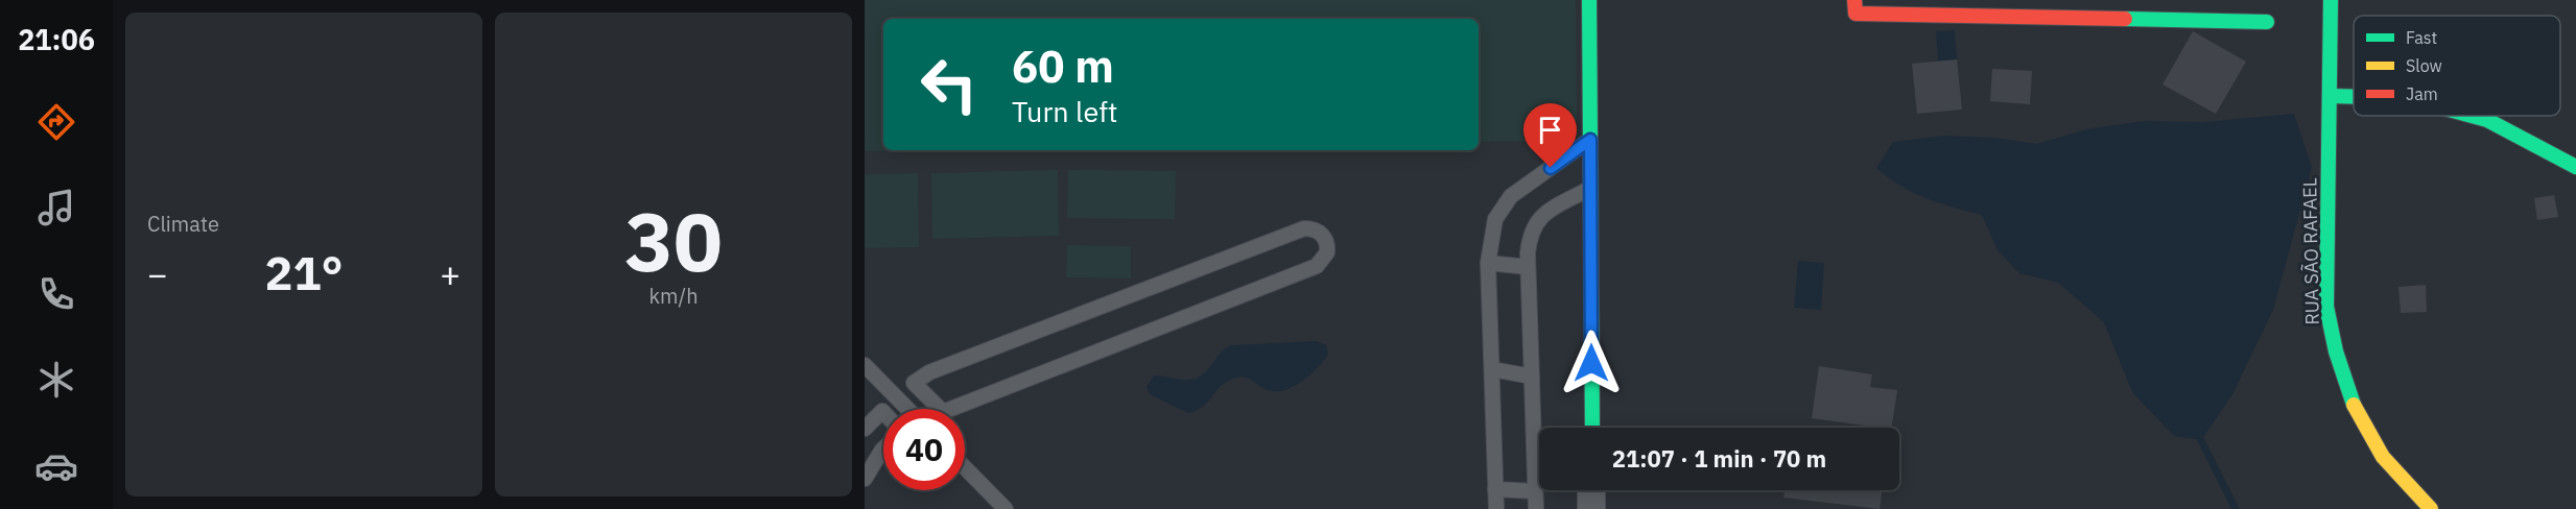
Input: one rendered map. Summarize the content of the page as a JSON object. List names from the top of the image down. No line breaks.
{"streets":{"street":["RUA SÃO RAFAEL"]},"legend":["Fast","Slow","Jam"],"page":{"tabs":"21:06","tile":["Climate",["30","km/h"]],"turn":["60 m","Turn left"],"heat":["−","21°","+"],"limit":"40","trip":"21:07 · 1 min · 70 m"}}
